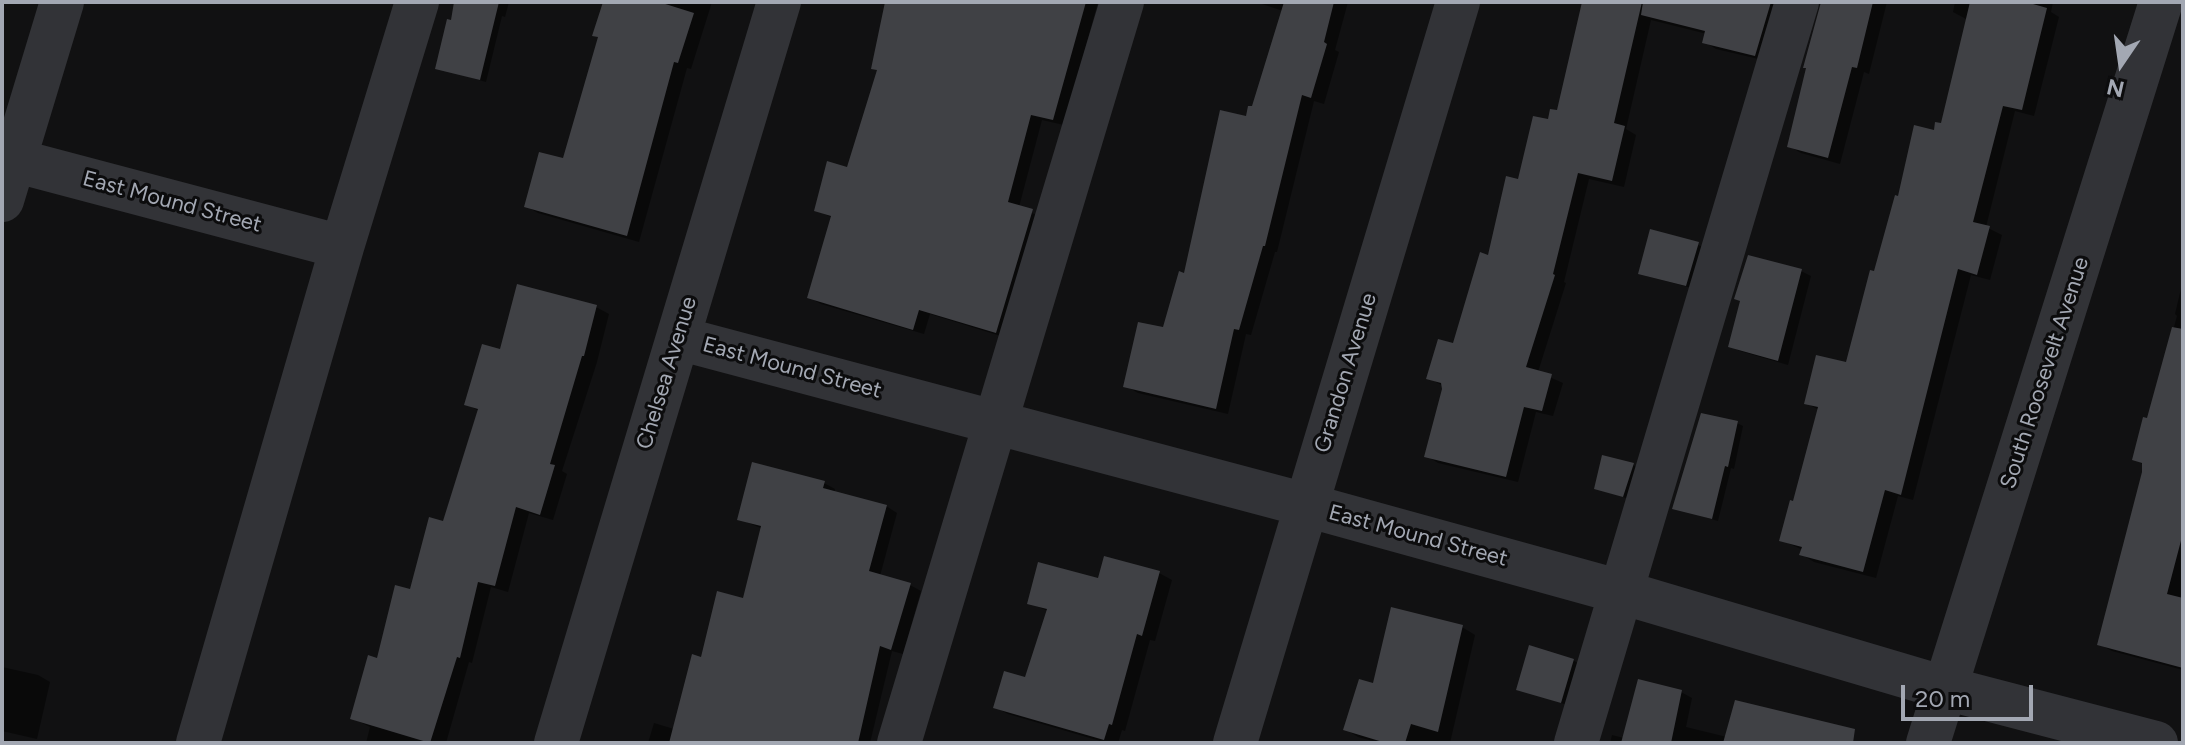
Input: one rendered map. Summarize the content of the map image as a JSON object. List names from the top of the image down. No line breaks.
{"streets":{"street":["East Mound Street","Chelsea Avenue","Grandon Avenue","South Roosevelt Avenue"]},"crossings":[["East Mound Street","Chelsea Avenue"],["East Mound Street","Grandon Avenue"],["East Mound Street","South Roosevelt Avenue"]],"scale_bar":"20 m","north":"bottom"}
